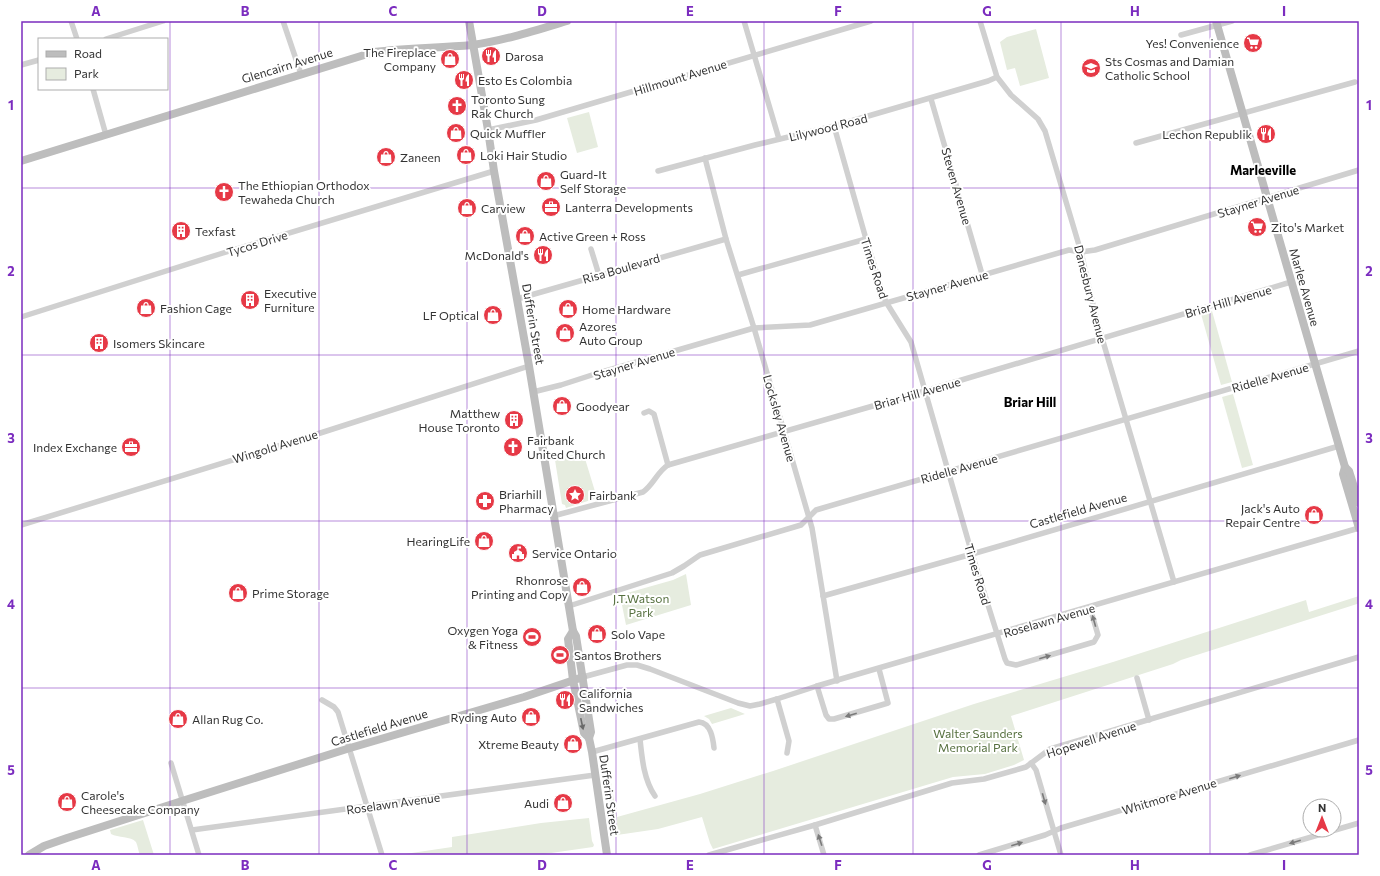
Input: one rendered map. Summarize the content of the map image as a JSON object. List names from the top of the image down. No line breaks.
{"streets":{"street":["Glencairn Avenue","Hillmount Avenue","Lilywood Road","Steven Avenue","Stayner Avenue","Tycos Drive","Risa Boulevard","Times Road","Marlee Avenue","Danesbury Avenue","Briar Hill Avenue","Dufferin Street","Ridelle Avenue","Locksley Avenue","Wingold Avenue","Castlefield Avenue","Roselawn Avenue","Hopewell Avenue","Whitmore Avenue"]},"crossings":[["Glencairn Avenue","Dufferin Street"],["Hillmount Avenue","Dufferin Street"],["Lilywood Road","Steven Avenue"],["Lilywood Road","Times Road"],["Lilywood Road","Danesbury Avenue"],["Lilywood Road","Locksley Avenue"],["Steven Avenue","Stayner Avenue"],["Stayner Avenue","Times Road"],["Stayner Avenue","Marlee Avenue"],["Stayner Avenue","Danesbury Avenue"],["Stayner Avenue","Dufferin Street"],["Stayner Avenue","Locksley Avenue"],["Tycos Drive","Dufferin Street"],["Risa Boulevard","Dufferin Street"],["Risa Boulevard","Locksley Avenue"],["Times Road","Briar Hill Avenue"],["Times Road","Ridelle Avenue"],["Times Road","Castlefield Avenue"],["Times Road","Roselawn Avenue"],["Marlee Avenue","Briar Hill Avenue"],["Marlee Avenue","Ridelle Avenue"],["Marlee Avenue","Castlefield Avenue"],["Marlee Avenue","Roselawn Avenue"],["Danesbury Avenue","Briar Hill Avenue"],["Danesbury Avenue","Ridelle Avenue"],["Danesbury Avenue","Castlefield Avenue"],["Danesbury Avenue","Roselawn Avenue"],["Briar Hill Avenue","Locksley Avenue"],["Dufferin Street","Ridelle Avenue"],["Dufferin Street","Wingold Avenue"],["Dufferin Street","Castlefield Avenue"],["Dufferin Street","Roselawn Avenue"],["Ridelle Avenue","Locksley Avenue"],["Locksley Avenue","Castlefield Avenue"],["Locksley Avenue","Roselawn Avenue"],["Castlefield Avenue","Roselawn Avenue"]],"one_way":["Whitmore Avenue"],"districts":["Marleeville","Briar Hill"],"parks":["J.T.Watson Park","Walter Saunders Memorial Park"],"places":{"supermarket":["Yes! Convenience","Zito's Market"],"restaurant":["Darosa","Esto Es Colombia","Lechon Republik","McDonald's","California Sandwiches"],"shop":["The Fireplace Company","Quick Muffler","Loki Hair Studio","Zaneen","Guard-It Self Storage","Carview","Active Green + Ross","Fashion Cage","Home Hardware","LF Optical","Azores Auto Group","Goodyear","Jack's Auto Repair Centre","HearingLife","Rhonrose Printing and Copy","Prime Storage","Solo Vape","Ryding Auto","Allan Rug Co.","Xtreme Beauty","Carole's Cheesecake Company","Audi"],"school or university":["Sts Cosmas and Damian Catholic School"],"church":["Toronto Sung Rak Church","The Ethiopian Orthodox Tewaheda Church","Fairbank United Church"],"office":["Lanterra Developments","Index Exchange"],"building":["Texfast","Executive Furniture","Isomers Skincare","Matthew House Toronto"],"place":["Fairbank"],"pharmacy":["Briarhill Pharmacy"],"public building":["Service Ontario"],"sports":["Oxygen Yoga & Fitness","Santos Brothers"]},"legend":["Road","Park"],"north":"top","grid":{"columns":["A","B","C","D","E","F","G","H","I"],"rows":["1","2","3","4","5"]}}
